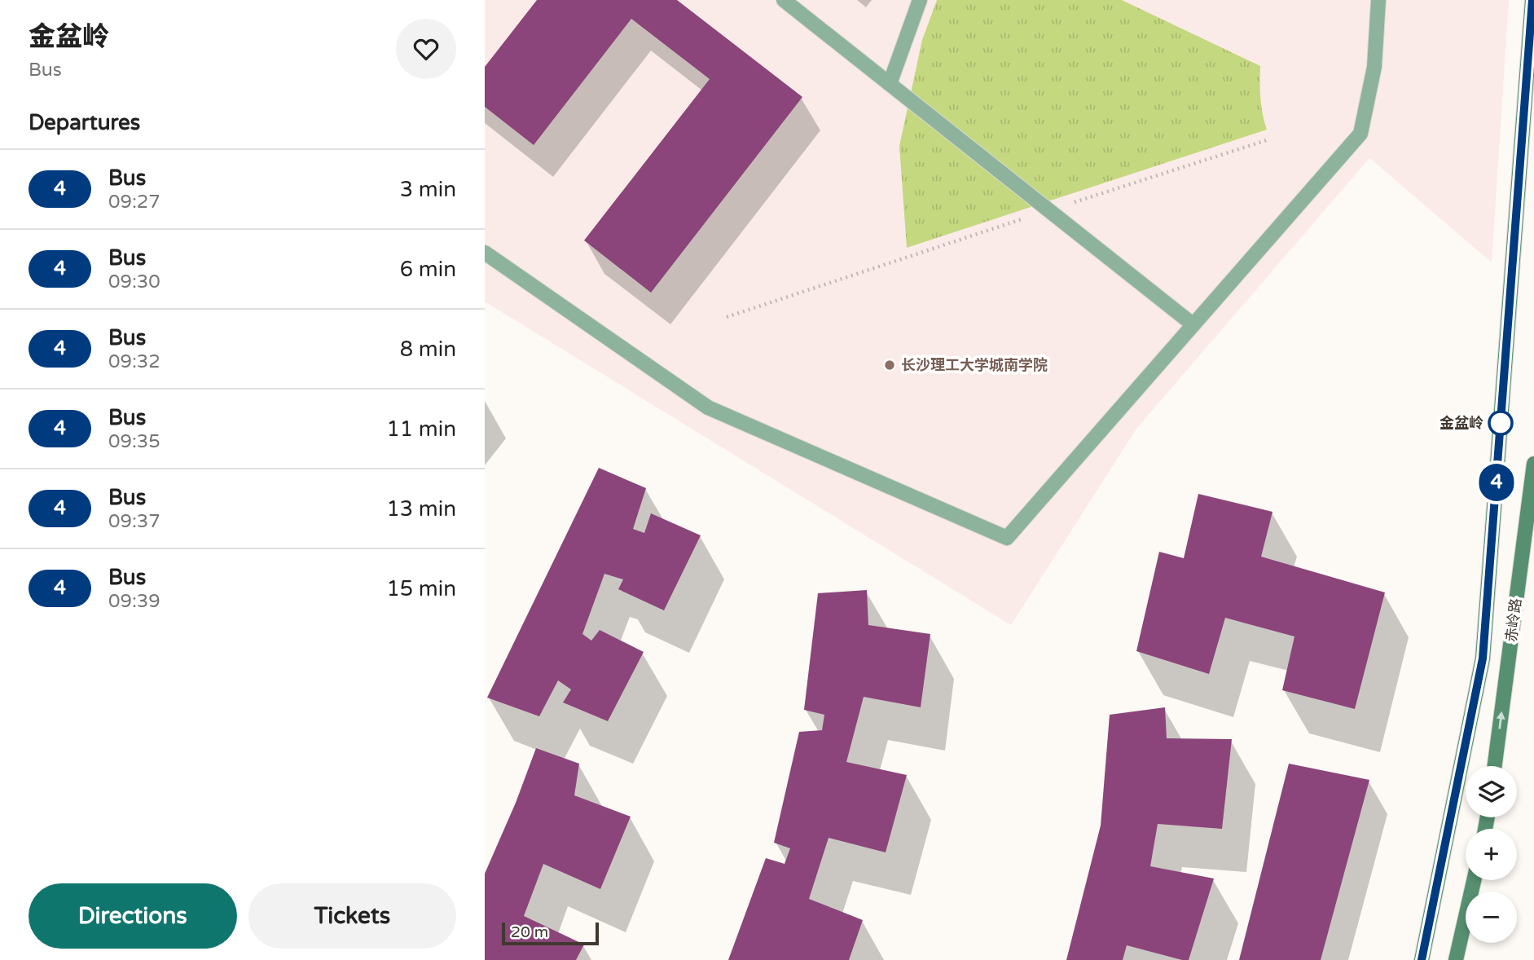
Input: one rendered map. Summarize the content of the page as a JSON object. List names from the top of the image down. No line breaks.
{"streets":{"main road":["赤岭路"]},"places":["长沙理工大学城南学院","金盆岭"],"lines":["bus line 4"],"scale_bar":"20 m","page":{"heading":[["金盆岭","Bus"],"Departures"],"on_map":"4","list":[{"mark":"4","name":"Bus","note":"09:27","value":"3 min"},{"mark":"4","name":"Bus","note":"09:30","value":"6 min"},{"mark":"4","name":"Bus","note":"09:32","value":"8 min"},{"mark":"4","name":"Bus","note":"09:35","value":"11 min"},{"mark":"4","name":"Bus","note":"09:37","value":"13 min"},{"mark":"4","name":"Bus","note":"09:39","value":"15 min"}],"map_buttons":["+","−"],"buttons":["Directions","Tickets"],"scale":"20 m"}}
